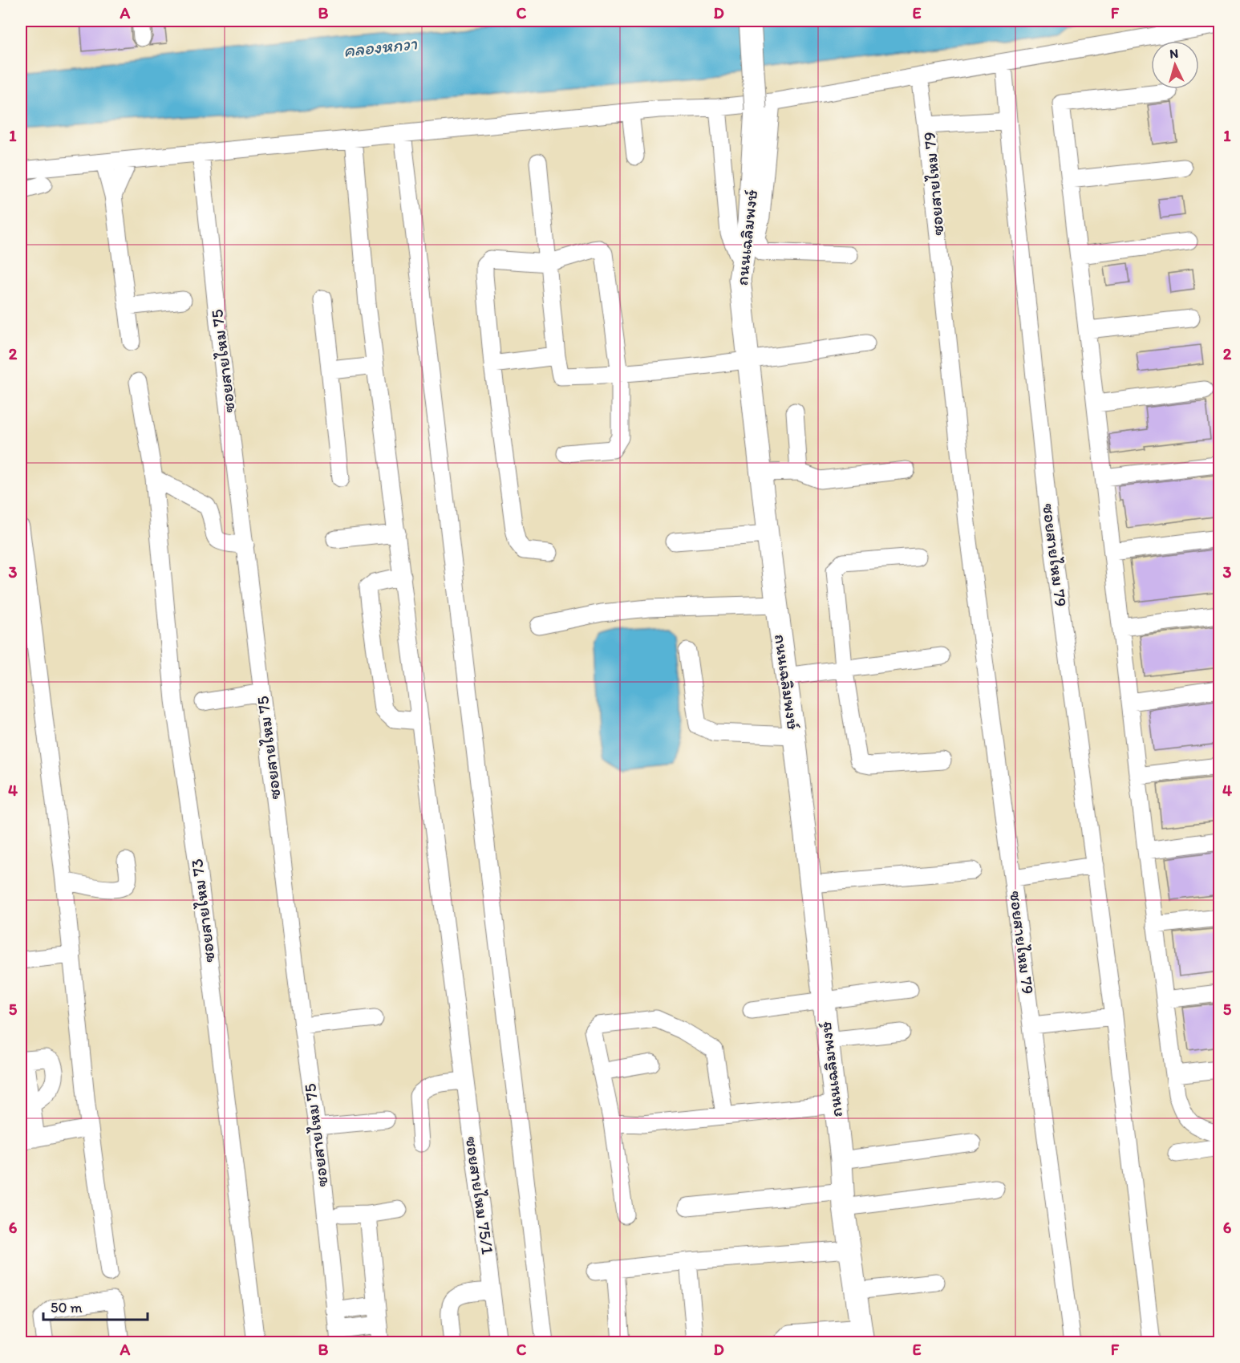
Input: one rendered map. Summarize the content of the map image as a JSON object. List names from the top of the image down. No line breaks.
{"streets":{"main road":["ถนนเฉลิมพงษ์"],"street":["ซอยสายไหม 79","ซอยสายไหม 75","ซอยสายไหม 73","ซอยสายไหม 75/1"]},"water":["คลองหกวา"],"scale_bar":"50 m","north":"top","grid":{"columns":["A","B","C","D","E","F"],"rows":["1","2","3","4","5","6"]}}
